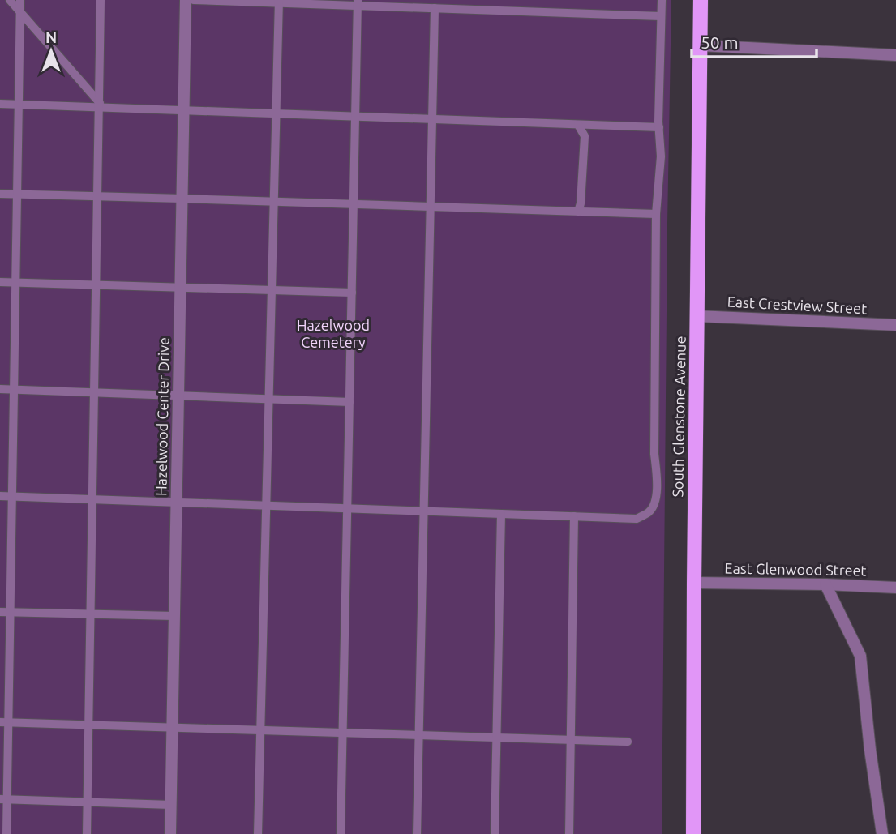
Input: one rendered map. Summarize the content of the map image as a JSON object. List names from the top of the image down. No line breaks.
{"streets":{"main road":["South Glenstone Avenue"],"street":["East Crestview Street","Hazelwood Center Drive","East Glenwood Street"]},"crossings":[["East Crestview Street","South Glenstone Avenue"],["South Glenstone Avenue","East Glenwood Street"]],"parks":["Hazelwood Cemetery"],"scale_bar":"50 m","north":"top"}
